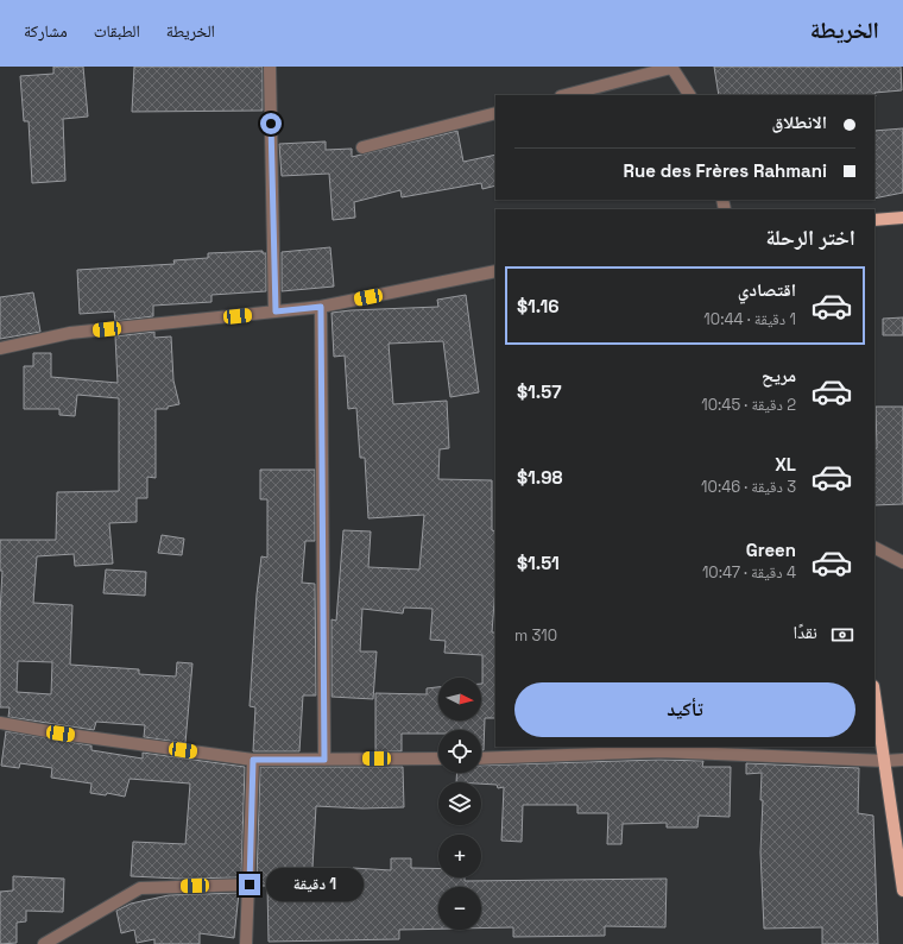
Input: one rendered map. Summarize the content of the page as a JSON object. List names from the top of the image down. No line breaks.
{"north":"right","page":{"header":"الخريطة","nav":["الخريطة","الطبقات","مشاركة"],"banner":["الانطلاق","Rue des Frères Rahmani"],"heading":"اختر الرحلة","list":[{"name":"اقتصادي","note":"1 دقيقة · 10:44","value":"$1.16"},{"name":"مريح","note":"2 دقيقة · 10:45","value":"$1.57"},{"name":"XL","note":"3 دقيقة · 10:46","value":"$1.98"},{"name":"Green","note":"4 دقيقة · 10:47","value":"$1.51"}],"pay":["نقدًا","310 m"],"buttons":"تأكيد","map_buttons":["+","−"],"bubble":"1 دقيقة"}}
